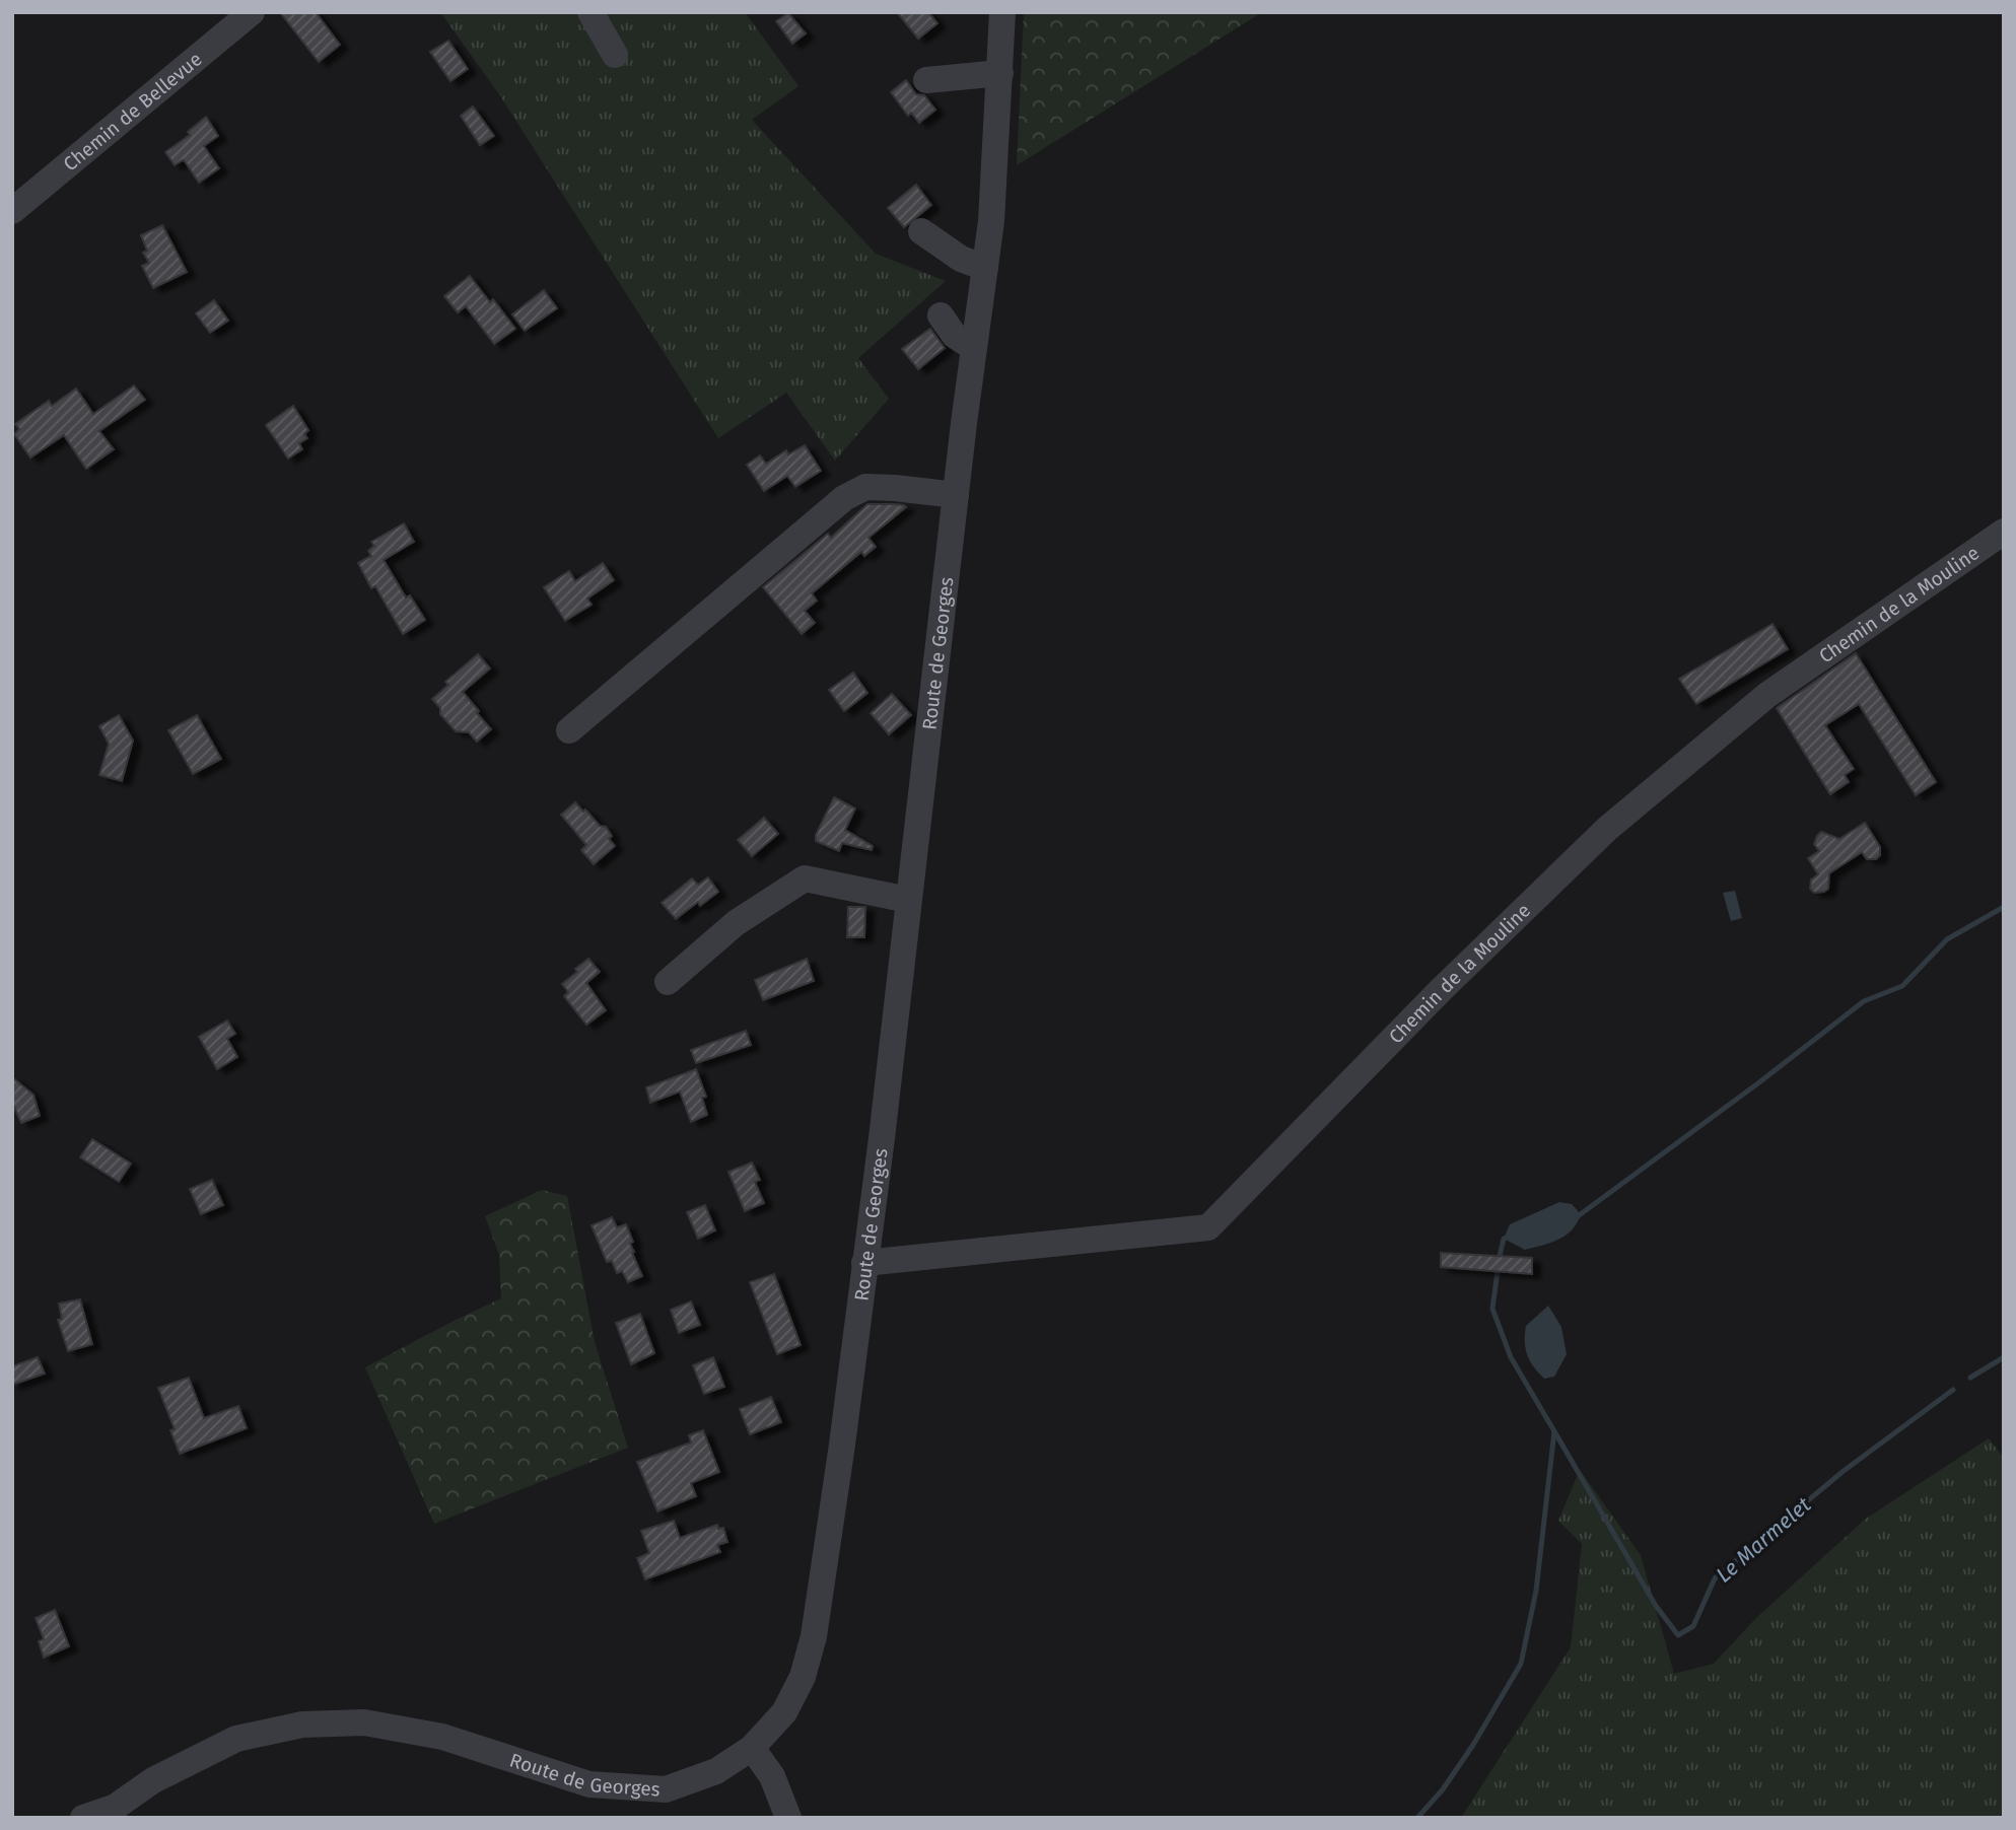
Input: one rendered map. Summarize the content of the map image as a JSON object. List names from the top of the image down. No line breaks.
{"streets":{"street":["Chemin de Bellevue","Chemin de la Mouline","Route de Georges"]},"crossings":[["Chemin de la Mouline","Route de Georges"]],"water":["Le Marmelet"]}
